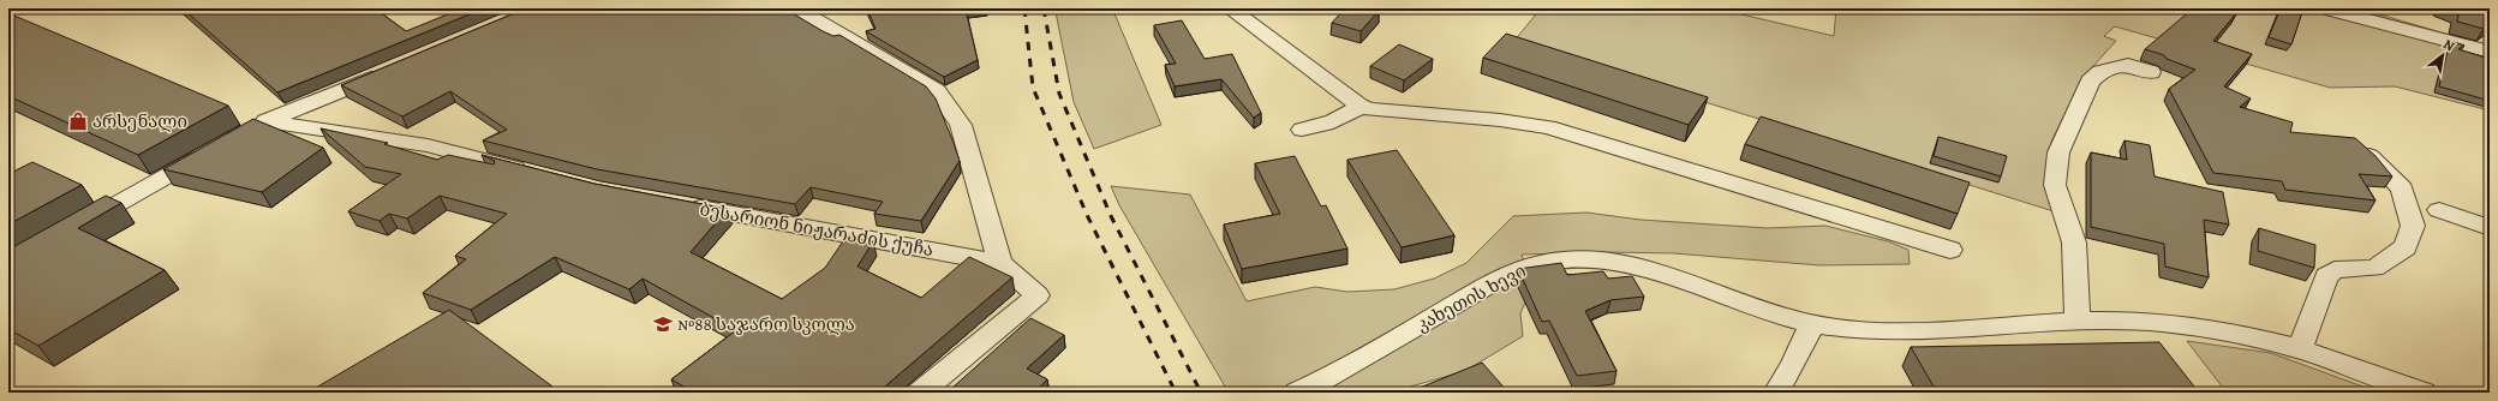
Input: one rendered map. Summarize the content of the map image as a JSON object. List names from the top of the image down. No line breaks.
{"streets":{"street":["ბესარიონ ნიჟარაძის ქუჩა","კახეთის ხევი"]},"places":{"shop":["არსენალი"],"school or university":["№88 საჯარო სკოლა"]},"north":"top right"}
